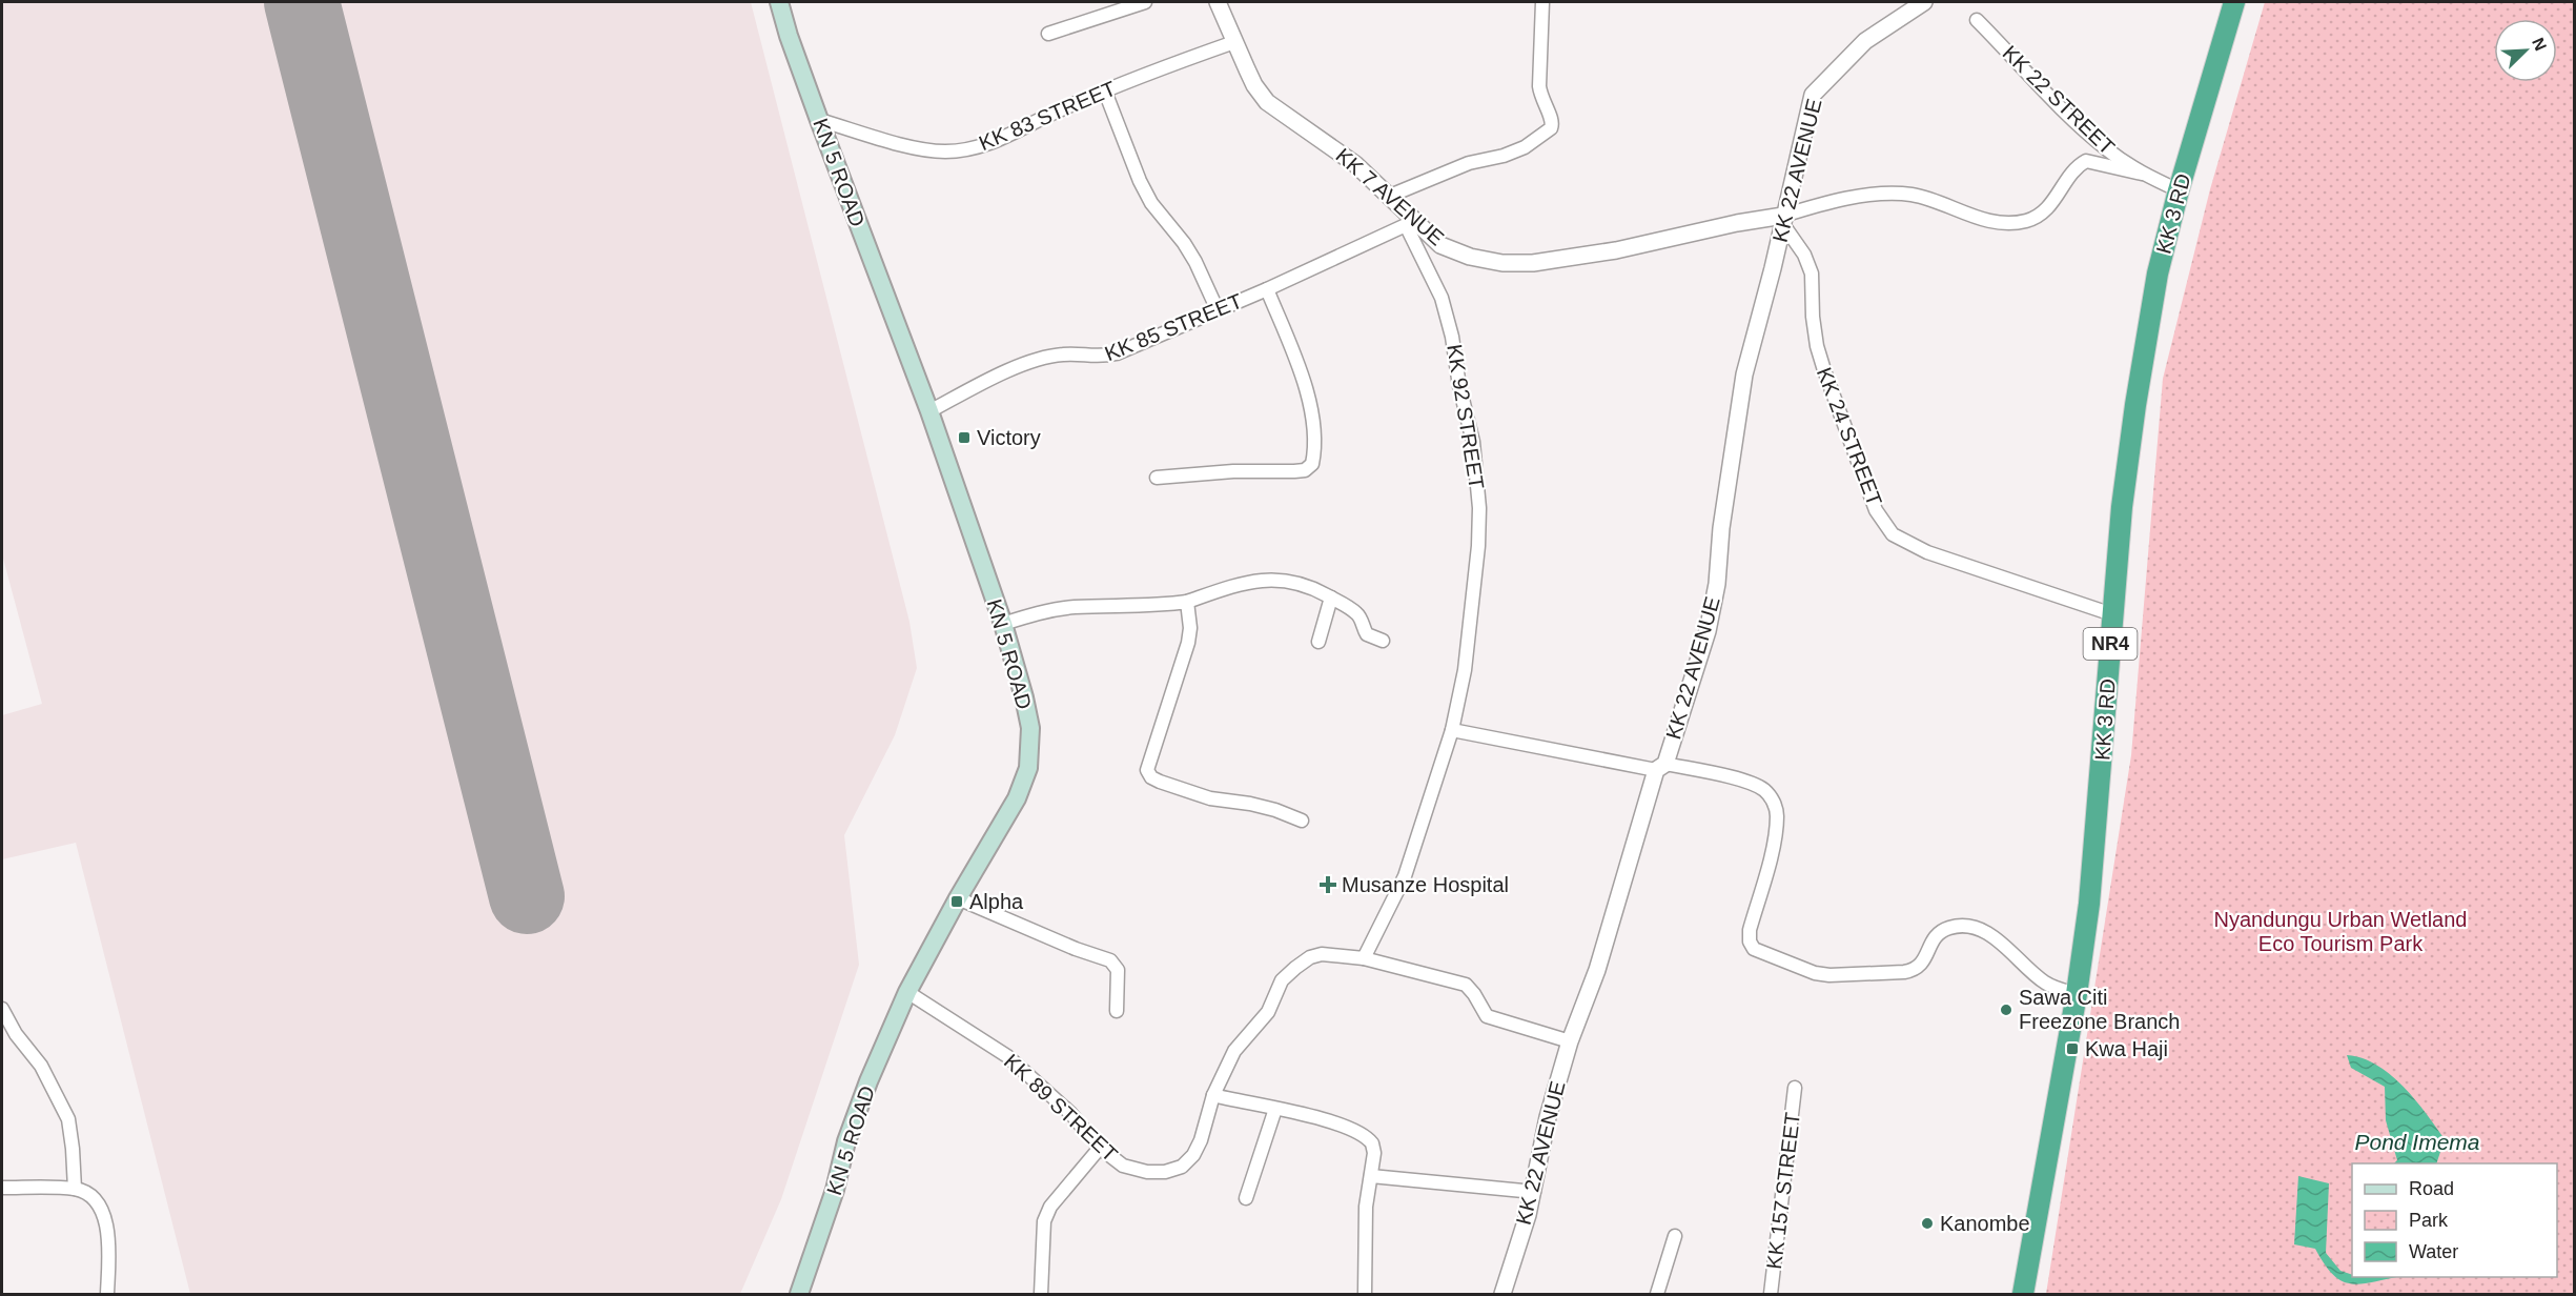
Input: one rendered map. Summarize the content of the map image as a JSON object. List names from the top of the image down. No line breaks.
{"streets":{"highway":["KK 3 RD","NR4"],"main road":["KN 5 ROAD"],"street":["KK 22 STREET","KK 83 STREET","KK 22 AVENUE","KK 7 AVENUE","KK 85 STREET","KK 92 STREET","KK 24 STREET","KK 89 STREET","KK 157 STREET"]},"crossings":[["KK 22 STREET","KK 3 RD"],["KK 83 STREET","KN 5 ROAD"],["KK 83 STREET","KK 7 AVENUE"],["KK 22 AVENUE","KK 7 AVENUE"],["KK 22 AVENUE","KK 24 STREET"],["KN 5 ROAD","KK 85 STREET"],["KN 5 ROAD","KK 89 STREET"],["KK 7 AVENUE","KK 85 STREET"],["KK 7 AVENUE","KK 92 STREET"],["KK 7 AVENUE","KK 24 STREET"],["KK 3 RD","KK 24 STREET"],["KK 85 STREET","KK 92 STREET"],["KK 92 STREET","KK 89 STREET"]],"water":["Pond Imema"],"parks":["Nyandungu Urban Wetland Eco Tourism Park"],"places":{"transit":["Victory","Alpha","Kwa Haji"],"health":["Musanze Hospital"],"other":["Sawa Citi Freezone Branch","Kanombe"]},"legend":["Road","Park","Water"],"north":"top right"}
